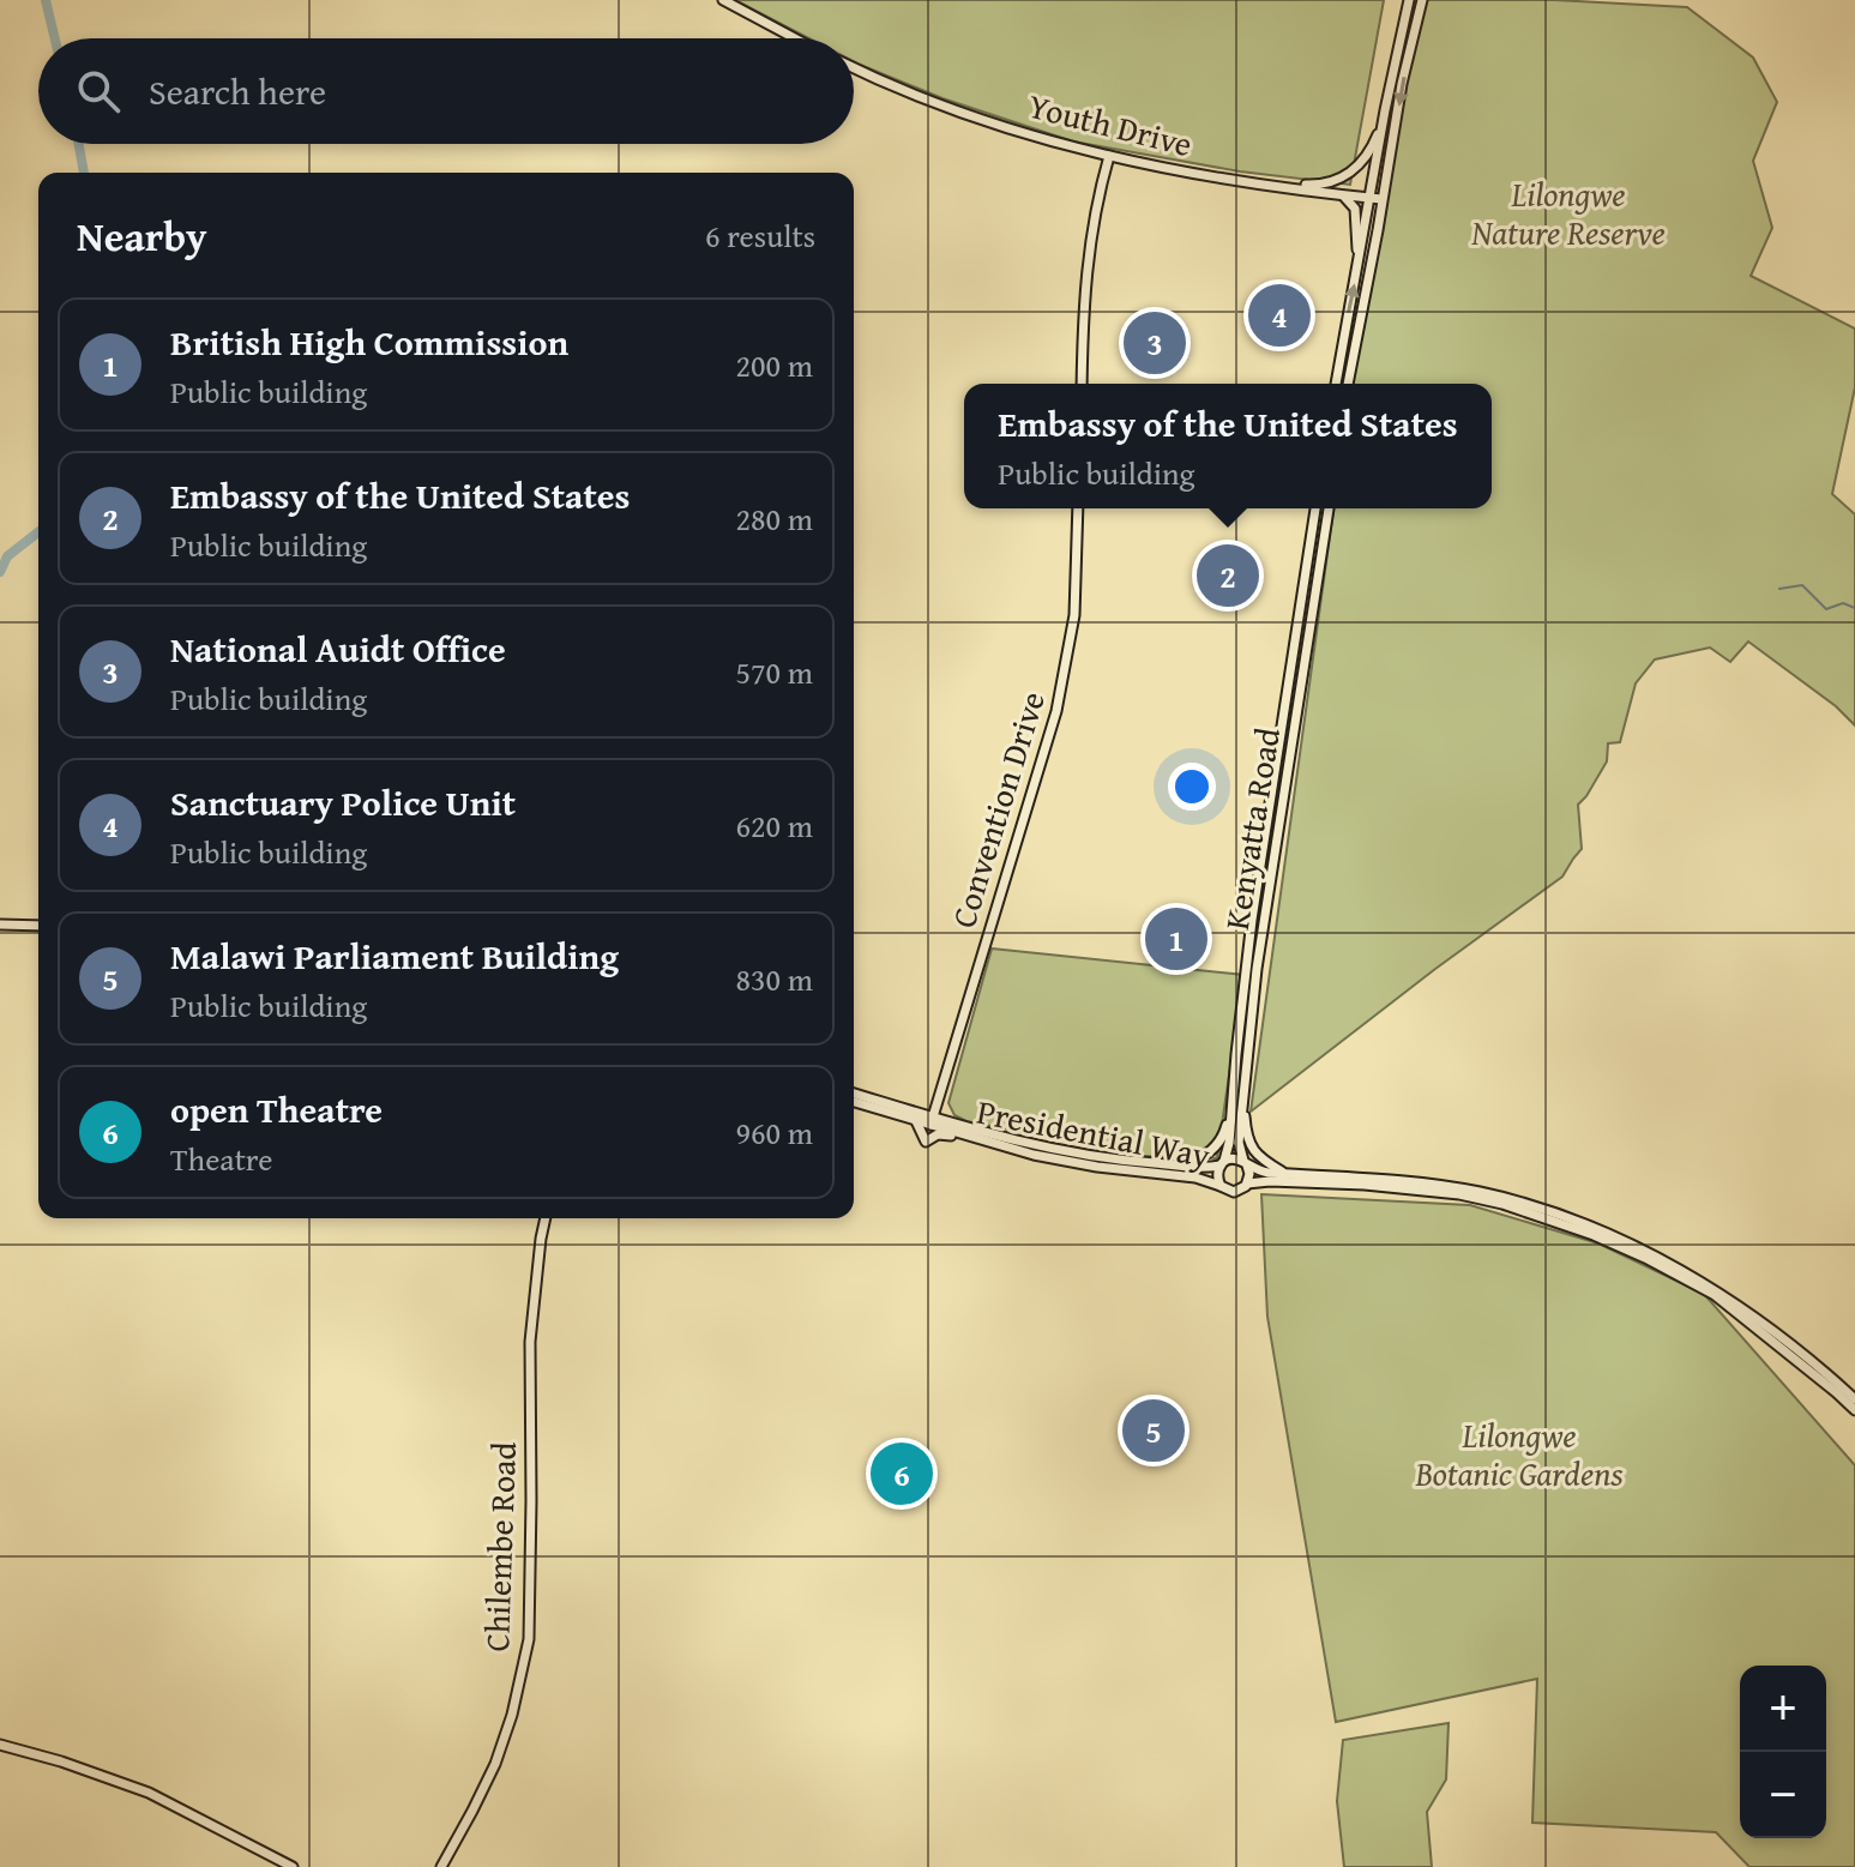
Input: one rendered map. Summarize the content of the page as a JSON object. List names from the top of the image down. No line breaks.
{"streets":{"main road":["Youth Drive","Convention Drive","Kenyatta Road","Presidential Way","Chilembe Road"]},"crossings":[["Convention Drive","Presidential Way"],["Kenyatta Road","Presidential Way"]],"parks":["Lilongwe Nature Reserve","Lilongwe Botanic Gardens"],"page":{"search":"Search here","heading":["Nearby","6 results"],"pins":["4","3","2","1","5","6"],"list":[{"mark":"1","name":"British High Commission","note":"Public building","value":"200 m"},{"mark":"2","name":"Embassy of the United States","note":"Public building","value":"280 m"},{"mark":"3","name":"National Auidt Office","note":"Public building","value":"570 m"},{"mark":"4","name":"Sanctuary Police Unit","note":"Public building","value":"620 m"},{"mark":"5","name":"Malawi Parliament Building","note":"Public building","value":"830 m"},{"mark":"6","name":"open Theatre","note":"Theatre","value":"960 m"}],"popup":["Embassy of the United States","Public building"],"map_buttons":["+","−"]}}
